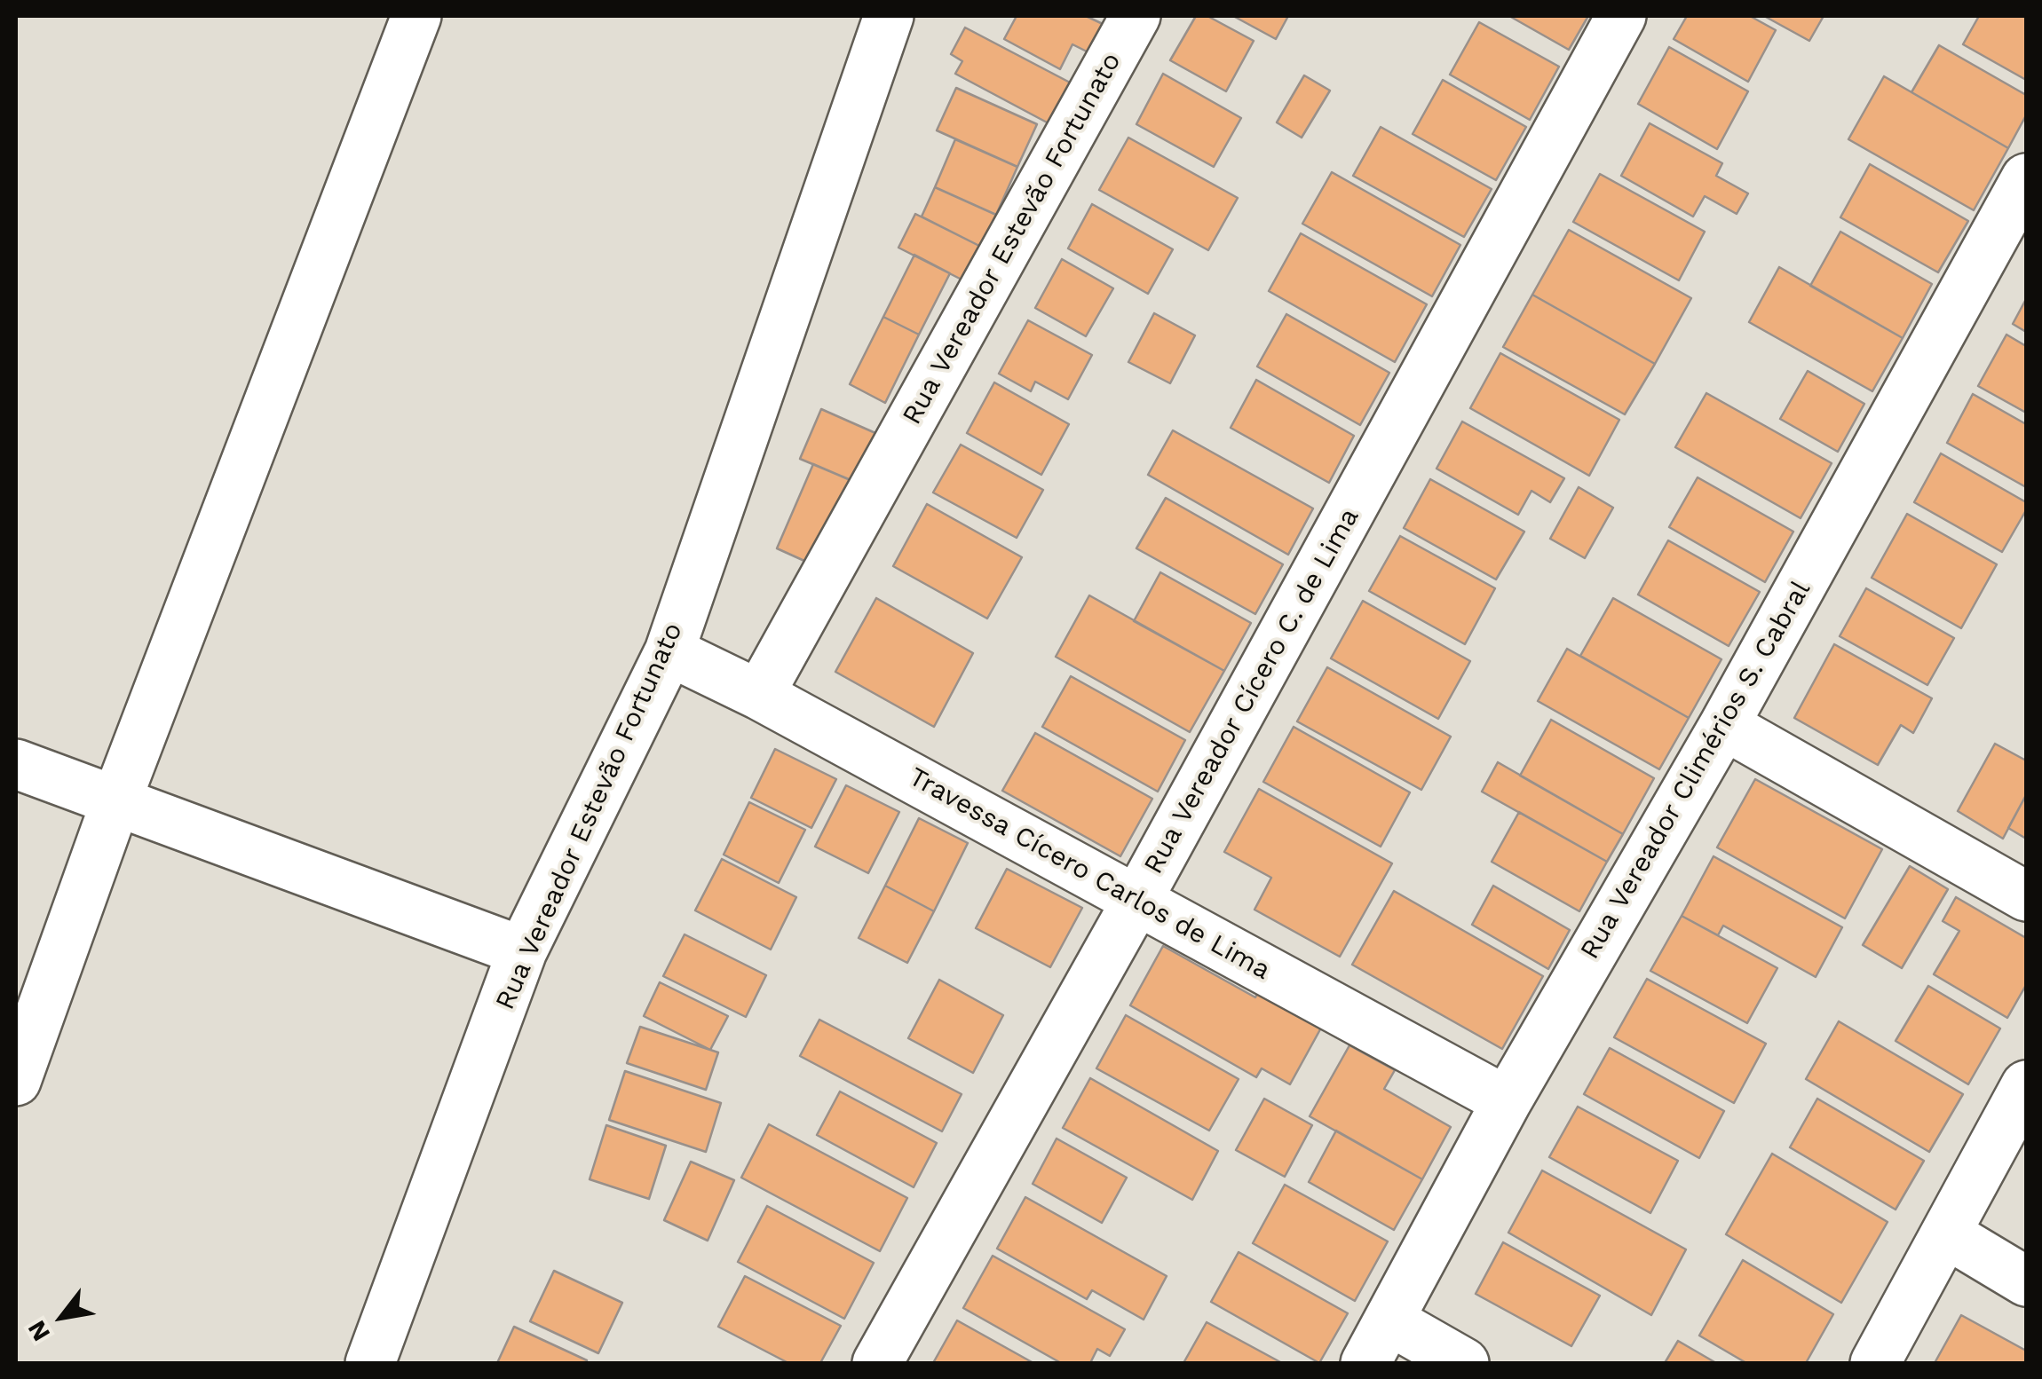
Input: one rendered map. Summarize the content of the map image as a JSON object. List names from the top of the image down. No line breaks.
{"streets":{"street":["Rua Vereador Estevão Fortunato","Rua Vereador Cícero C. de Lima","Rua Vereador Climérios S. Cabral","Travessa Cícero Carlos de Lima"]},"crossings":[["Rua Vereador Estevão Fortunato","Travessa Cícero Carlos de Lima"],["Rua Vereador Cícero C. de Lima","Travessa Cícero Carlos de Lima"],["Rua Vereador Climérios S. Cabral","Travessa Cícero Carlos de Lima"]],"north":"bottom left"}
